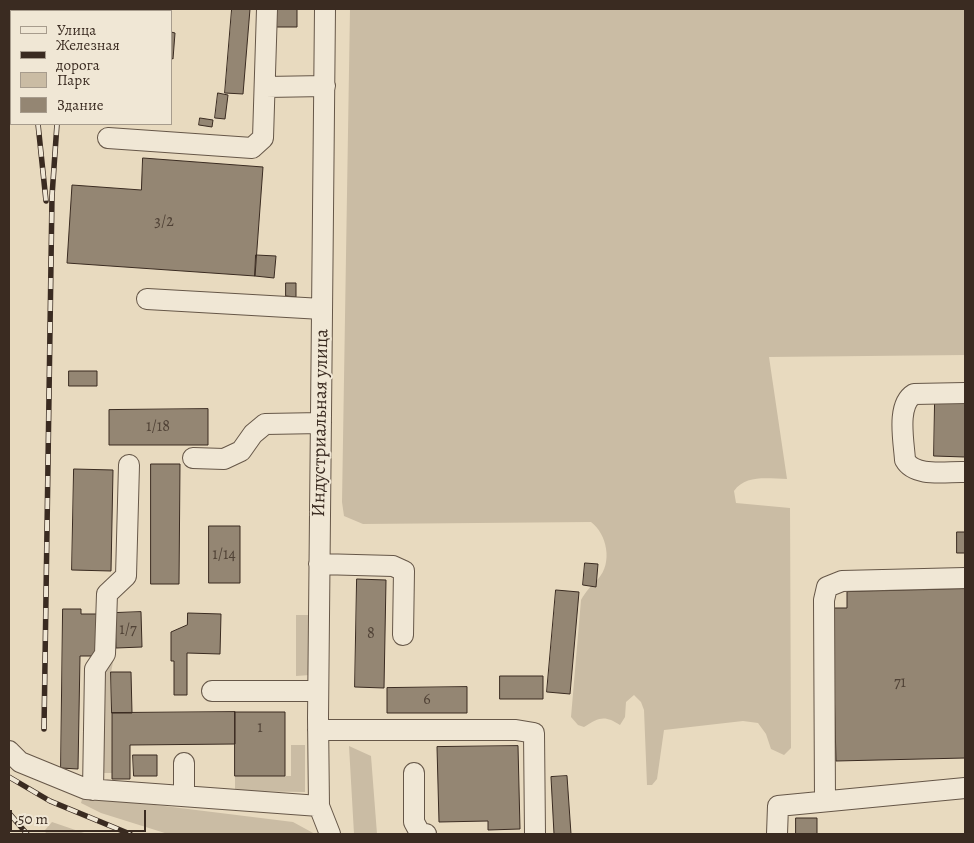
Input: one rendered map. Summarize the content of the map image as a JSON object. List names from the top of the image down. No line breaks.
{"streets":{"street":["Индустриальная улица"]},"house_numbers":["3/2","1/18","1/14","1/7","8","71","6","1"],"legend":["Улица","Железная дорога","Парк","Здание"],"scale_bar":"50 m"}
